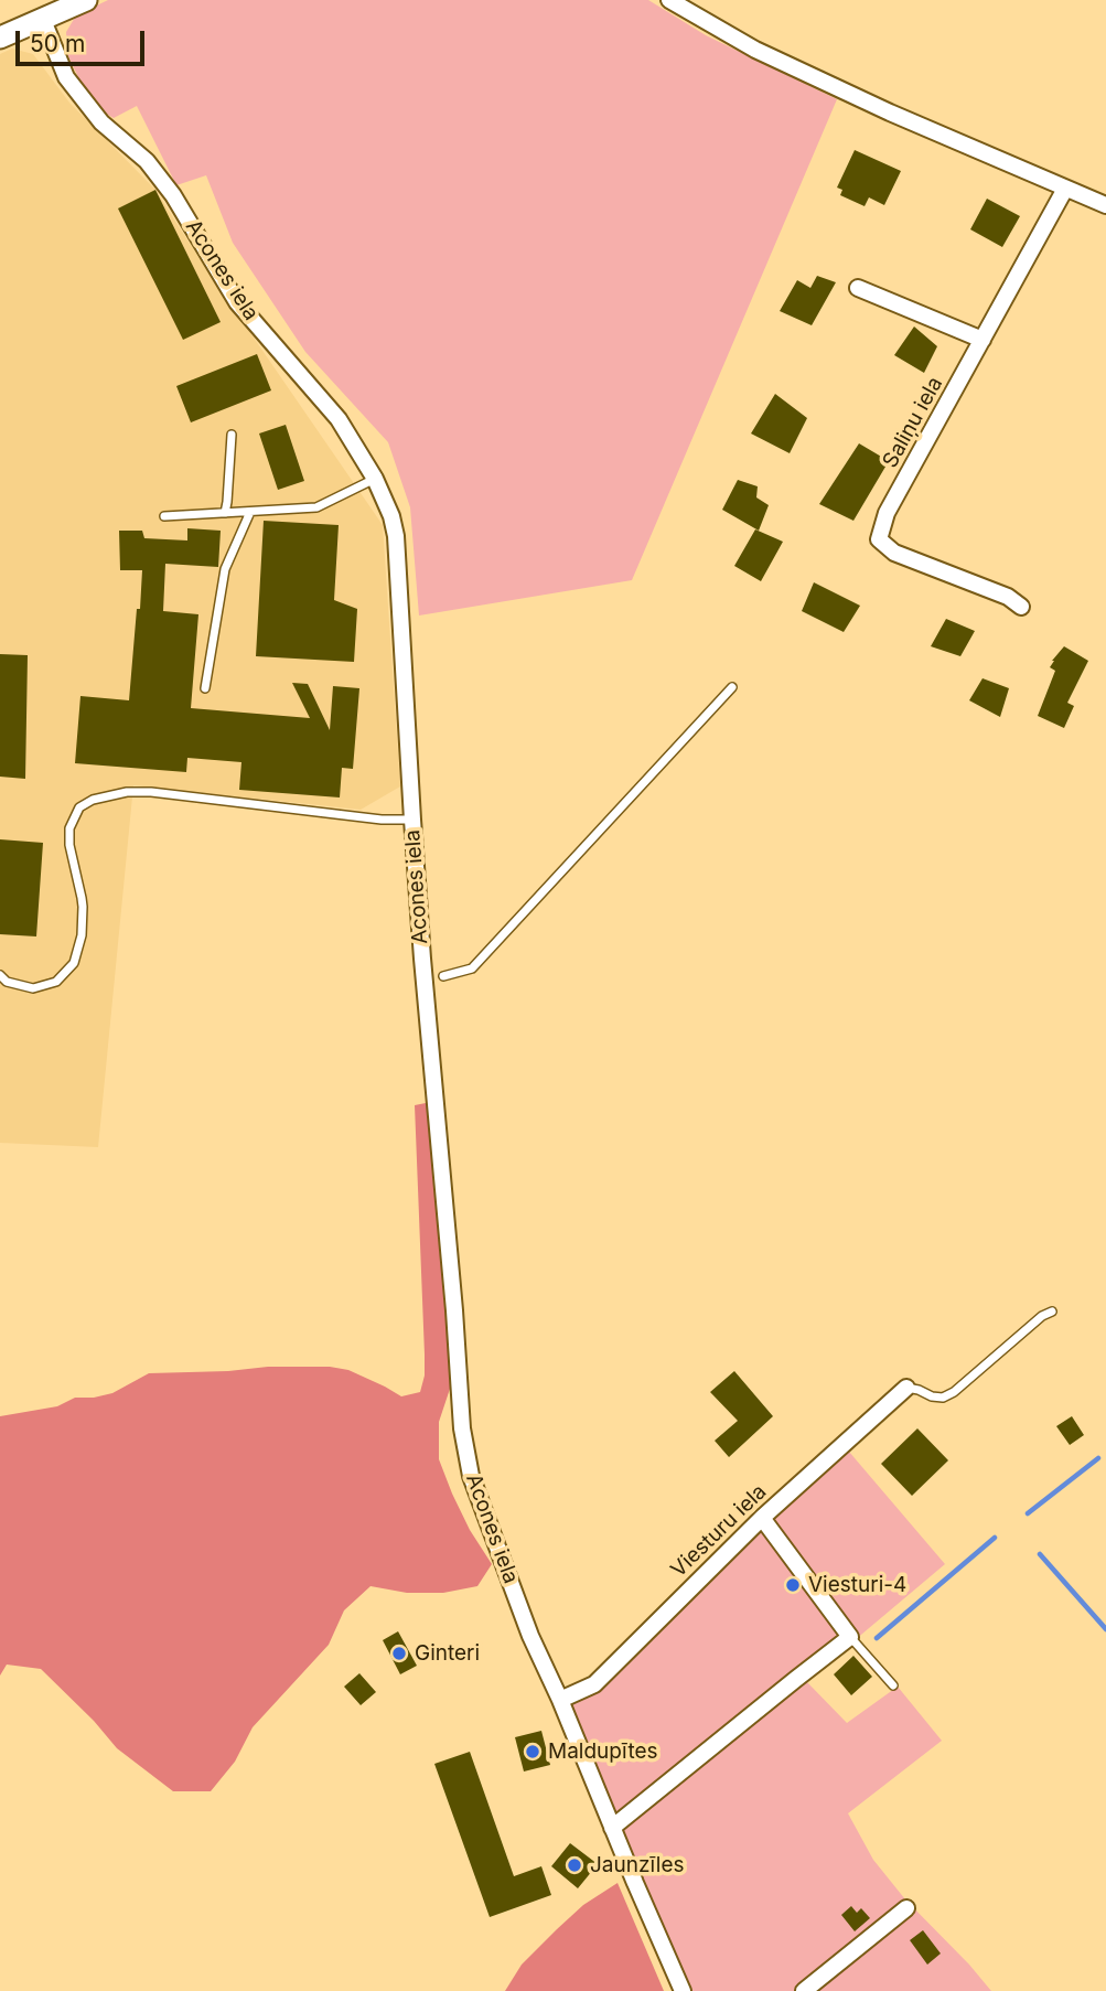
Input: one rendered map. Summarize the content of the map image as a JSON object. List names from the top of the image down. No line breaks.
{"streets":{"street":["Acones iela","Saliņu iela","Viesturu iela"]},"crossings":[["Acones iela","Viesturu iela"]],"places":["Viesturi-4","Ginteri","Maldupītes","Jaunzīles"],"scale_bar":"50 m"}
